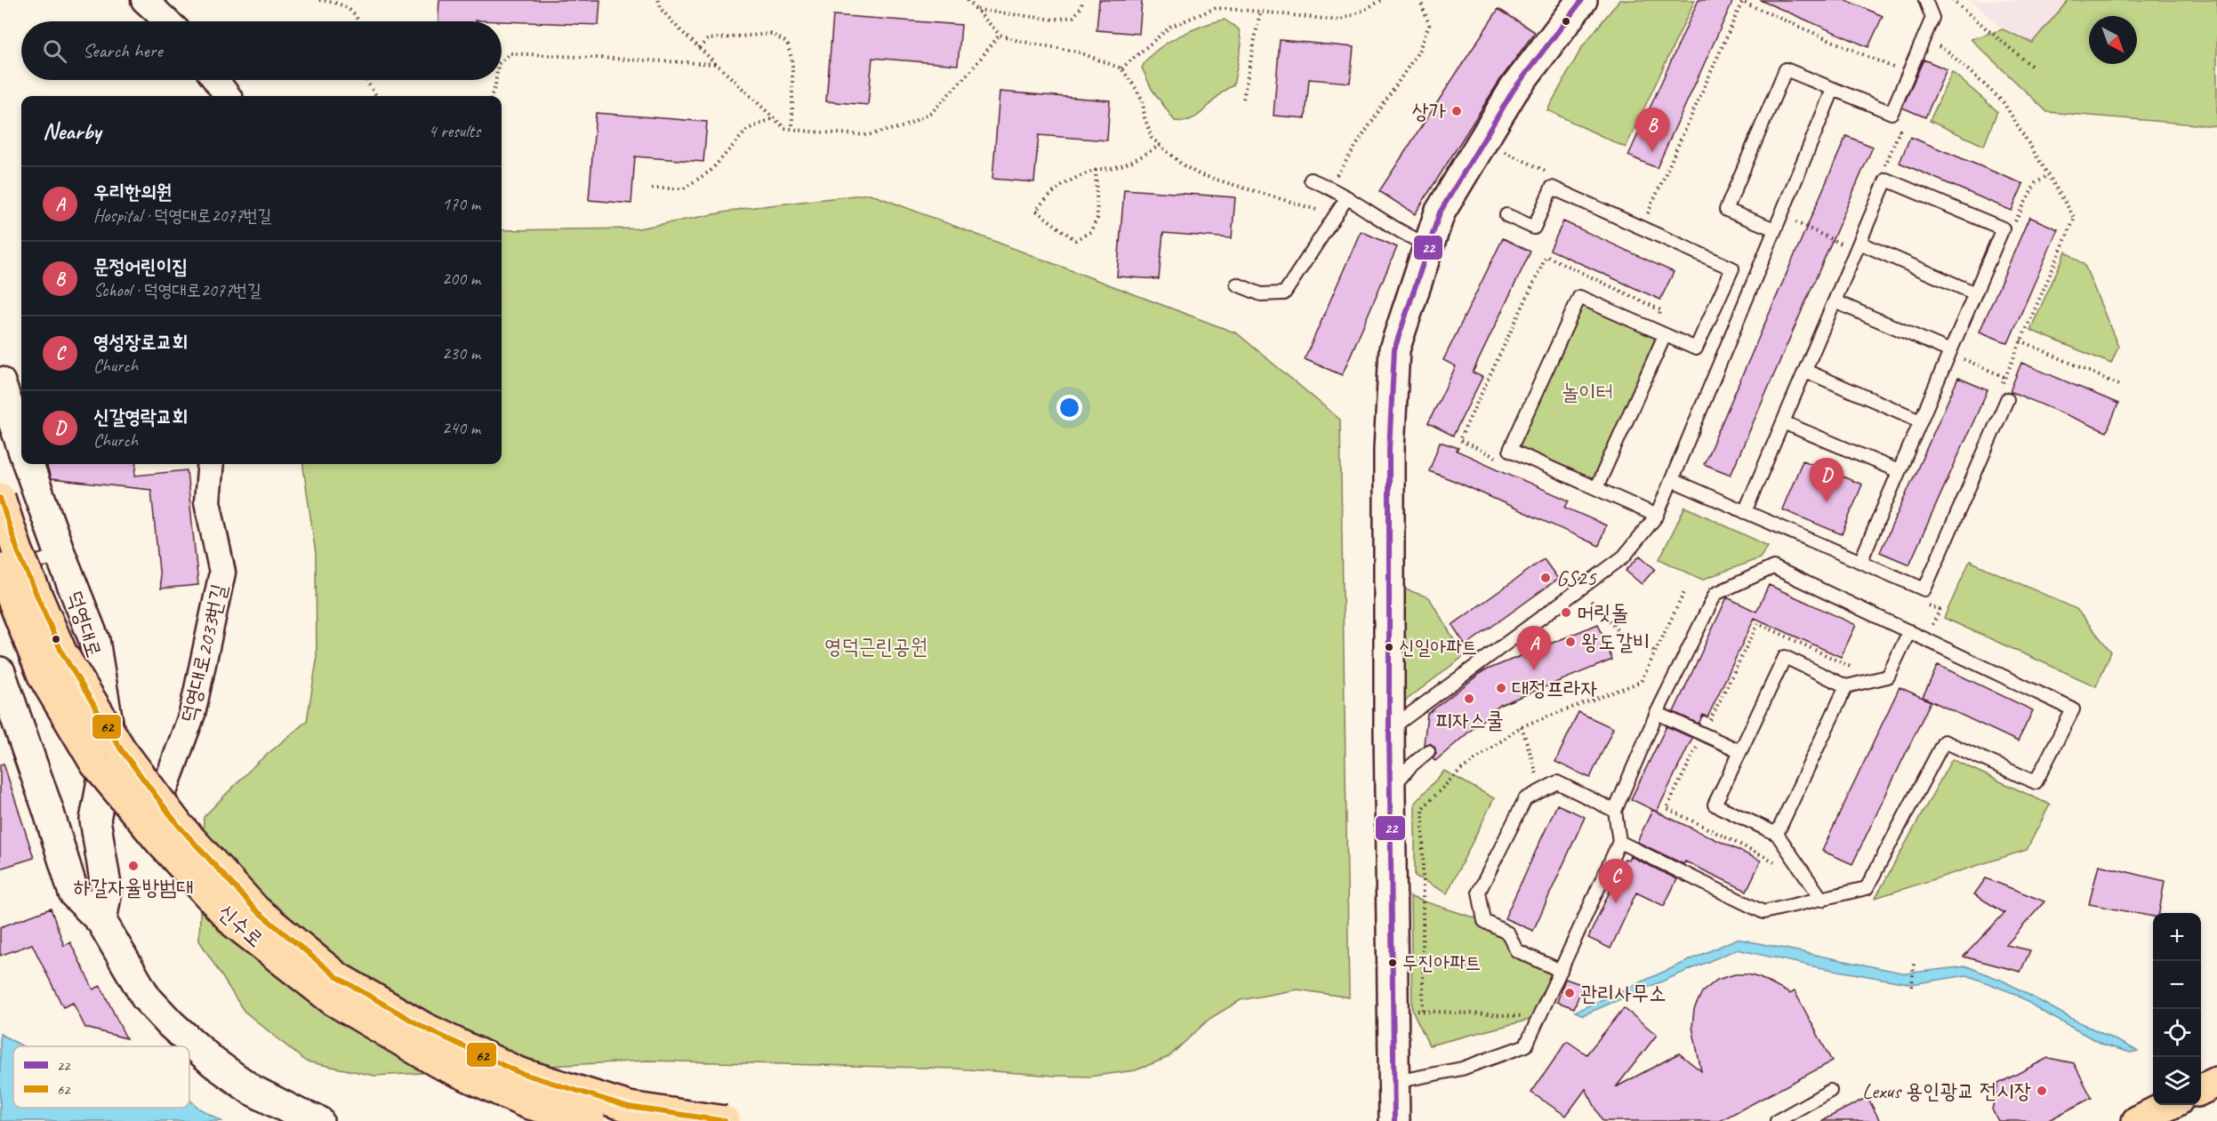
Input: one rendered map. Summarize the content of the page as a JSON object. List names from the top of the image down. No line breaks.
{"streets":{"main road":["신수로"],"street":["덕영대로","덕영대로2033번길"]},"parks":["놀이터","영덕근린공원"],"places":["상가","GS25","머릿돌","왕도갈비","신일아파트","대정프라자","피자스쿨","하갈자율방범대","두진아파트","관리사무소","Lexus 용인광교 전시장"],"lines":["transit line 22","transit line 62"],"legend":["22","62"],"north":"bottom right","page":{"search":"Search here","heading":["Nearby","4 results"],"pins":["B","D","A","C"],"list":[{"mark":"A","name":"우리한의원","note":"Hospital · 덕영대로2077번길","value":"170 m"},{"mark":"B","name":"문정어린이집","note":"School · 덕영대로2077번길","value":"200 m"},{"mark":"C","name":"영성장로교회","note":"Church","value":"230 m"},{"mark":"D","name":"신갈영락교회","note":"Church","value":"240 m"}],"map_buttons":["+","−"]}}
